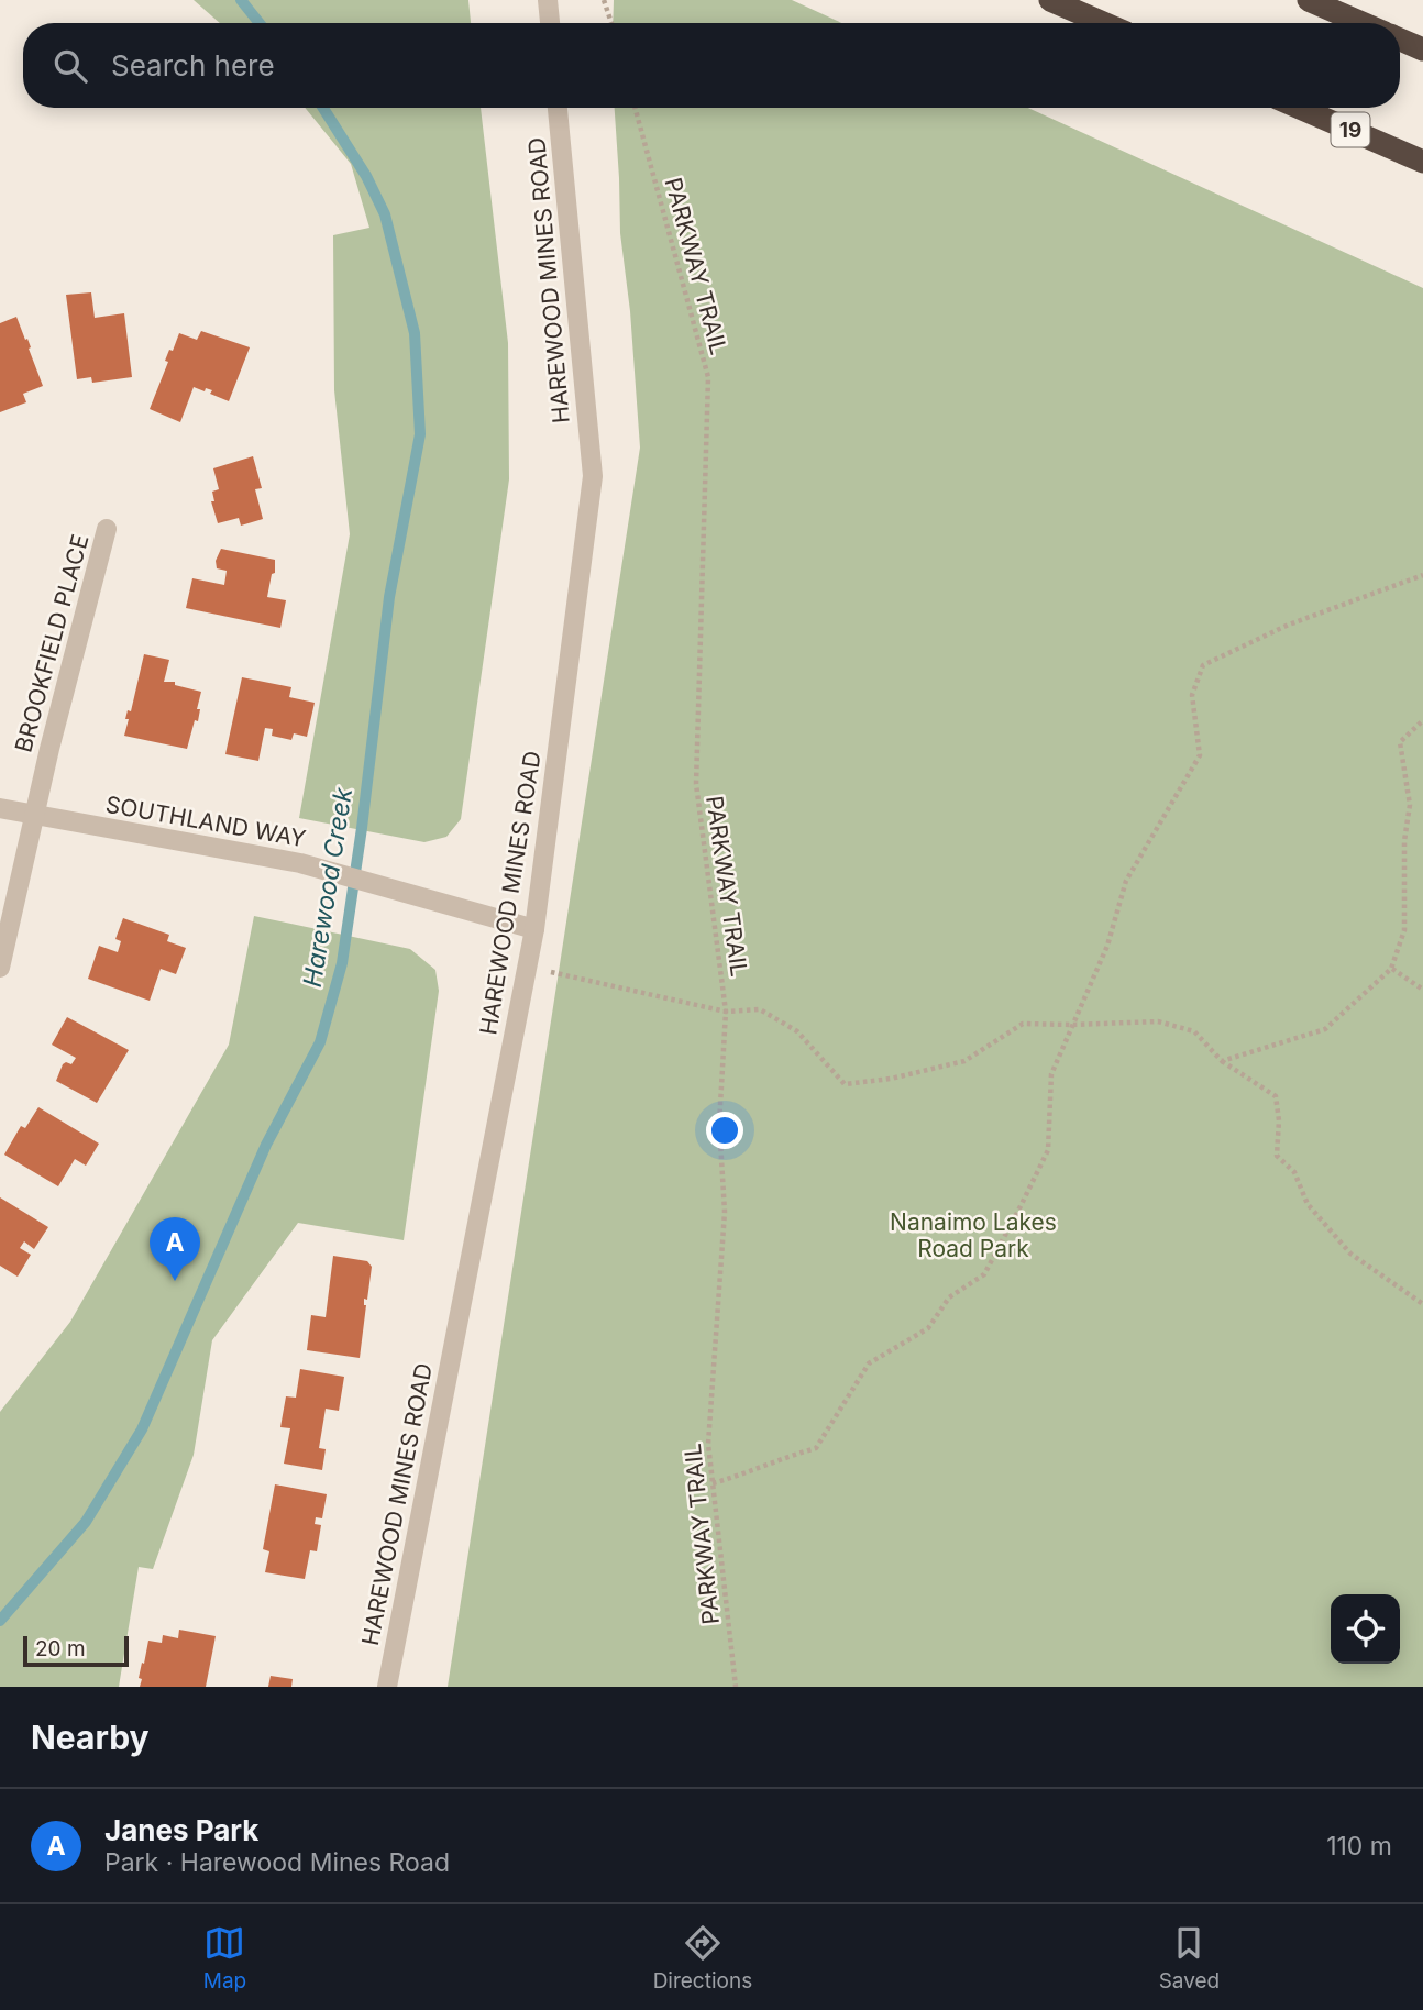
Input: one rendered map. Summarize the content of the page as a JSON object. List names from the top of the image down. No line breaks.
{"streets":{"highway":["19"],"street":["HAREWOOD MINES ROAD","BROOKFIELD PLACE","SOUTHLAND WAY"],"path":["PARKWAY TRAIL"]},"crossings":[["HAREWOOD MINES ROAD","SOUTHLAND WAY"],["BROOKFIELD PLACE","SOUTHLAND WAY"]],"water":["Harewood Creek"],"parks":["Nanaimo Lakes Road Park"],"scale_bar":"20 m","page":{"search":"Search here","pins":"A","scale":"20 m","heading":"Nearby","list":[{"mark":"A","name":"Janes Park","note":"Park · Harewood Mines Road","value":"110 m"}],"nav":["Map","Directions","Saved"]}}
